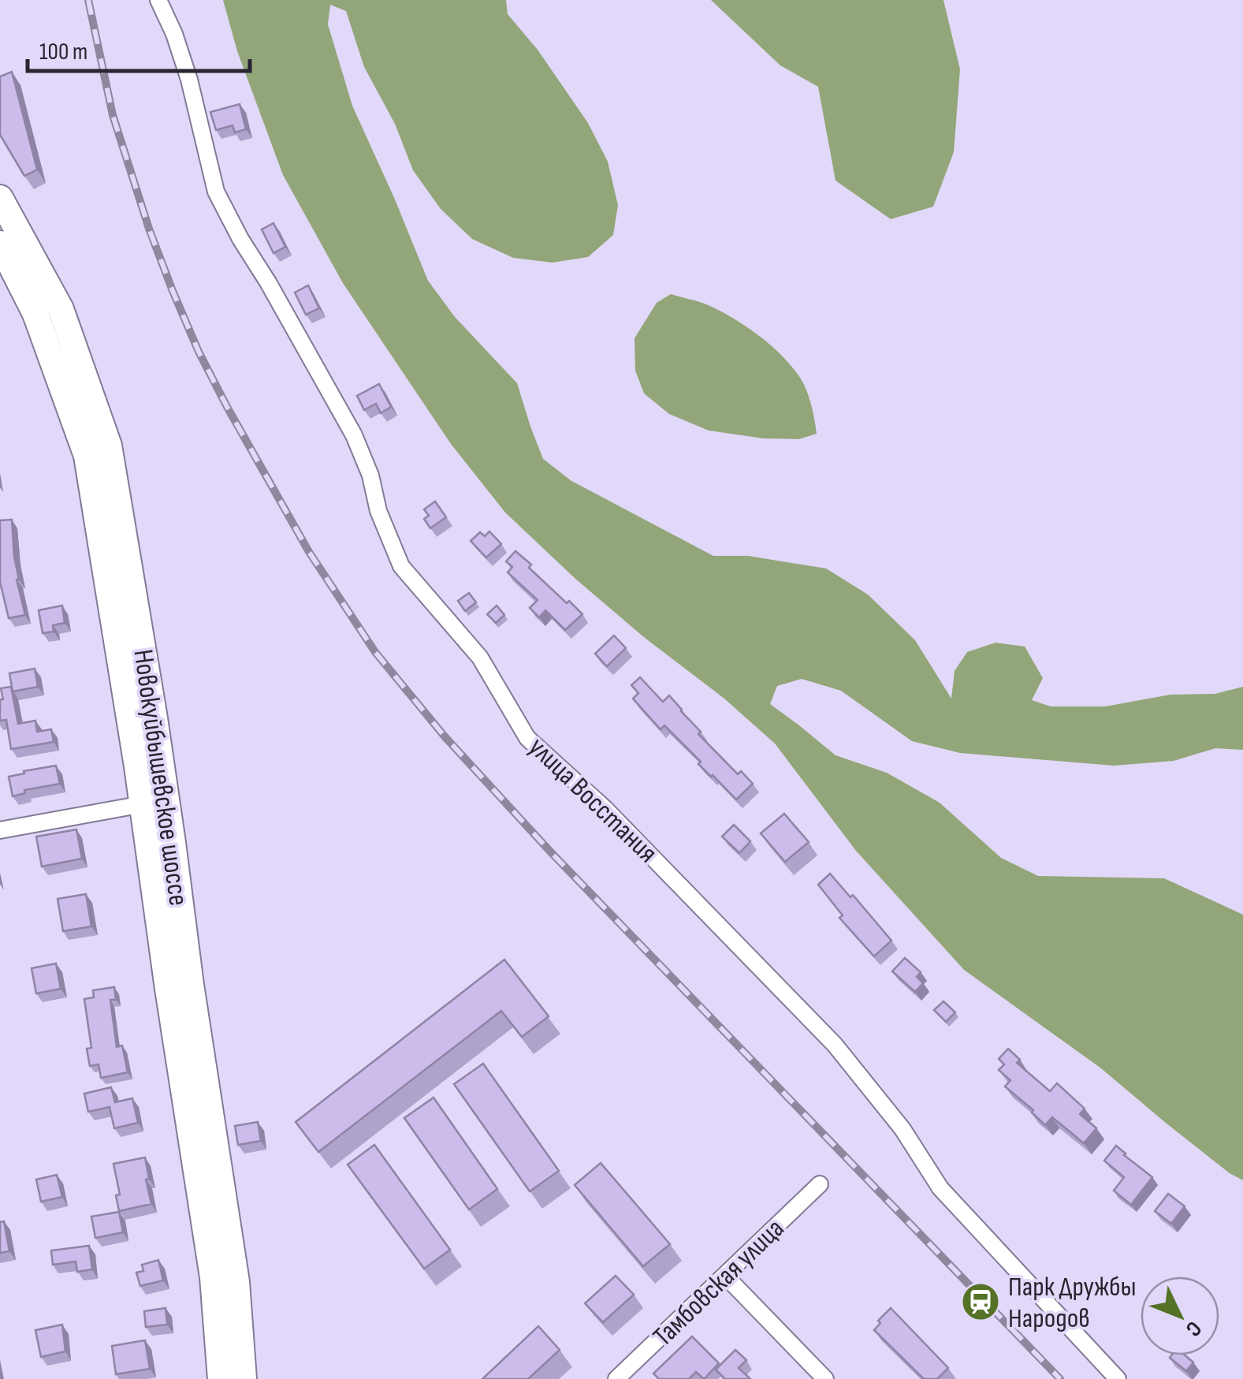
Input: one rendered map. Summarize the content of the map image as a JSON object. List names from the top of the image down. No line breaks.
{"streets":{"main road":["Новокуйбышевское шоссе"],"street":["улица Восстания","Тамбовская улица"]},"places":{"station":["Парк Дружбы Народов"]},"scale_bar":"100 m","north":"bottom right"}
